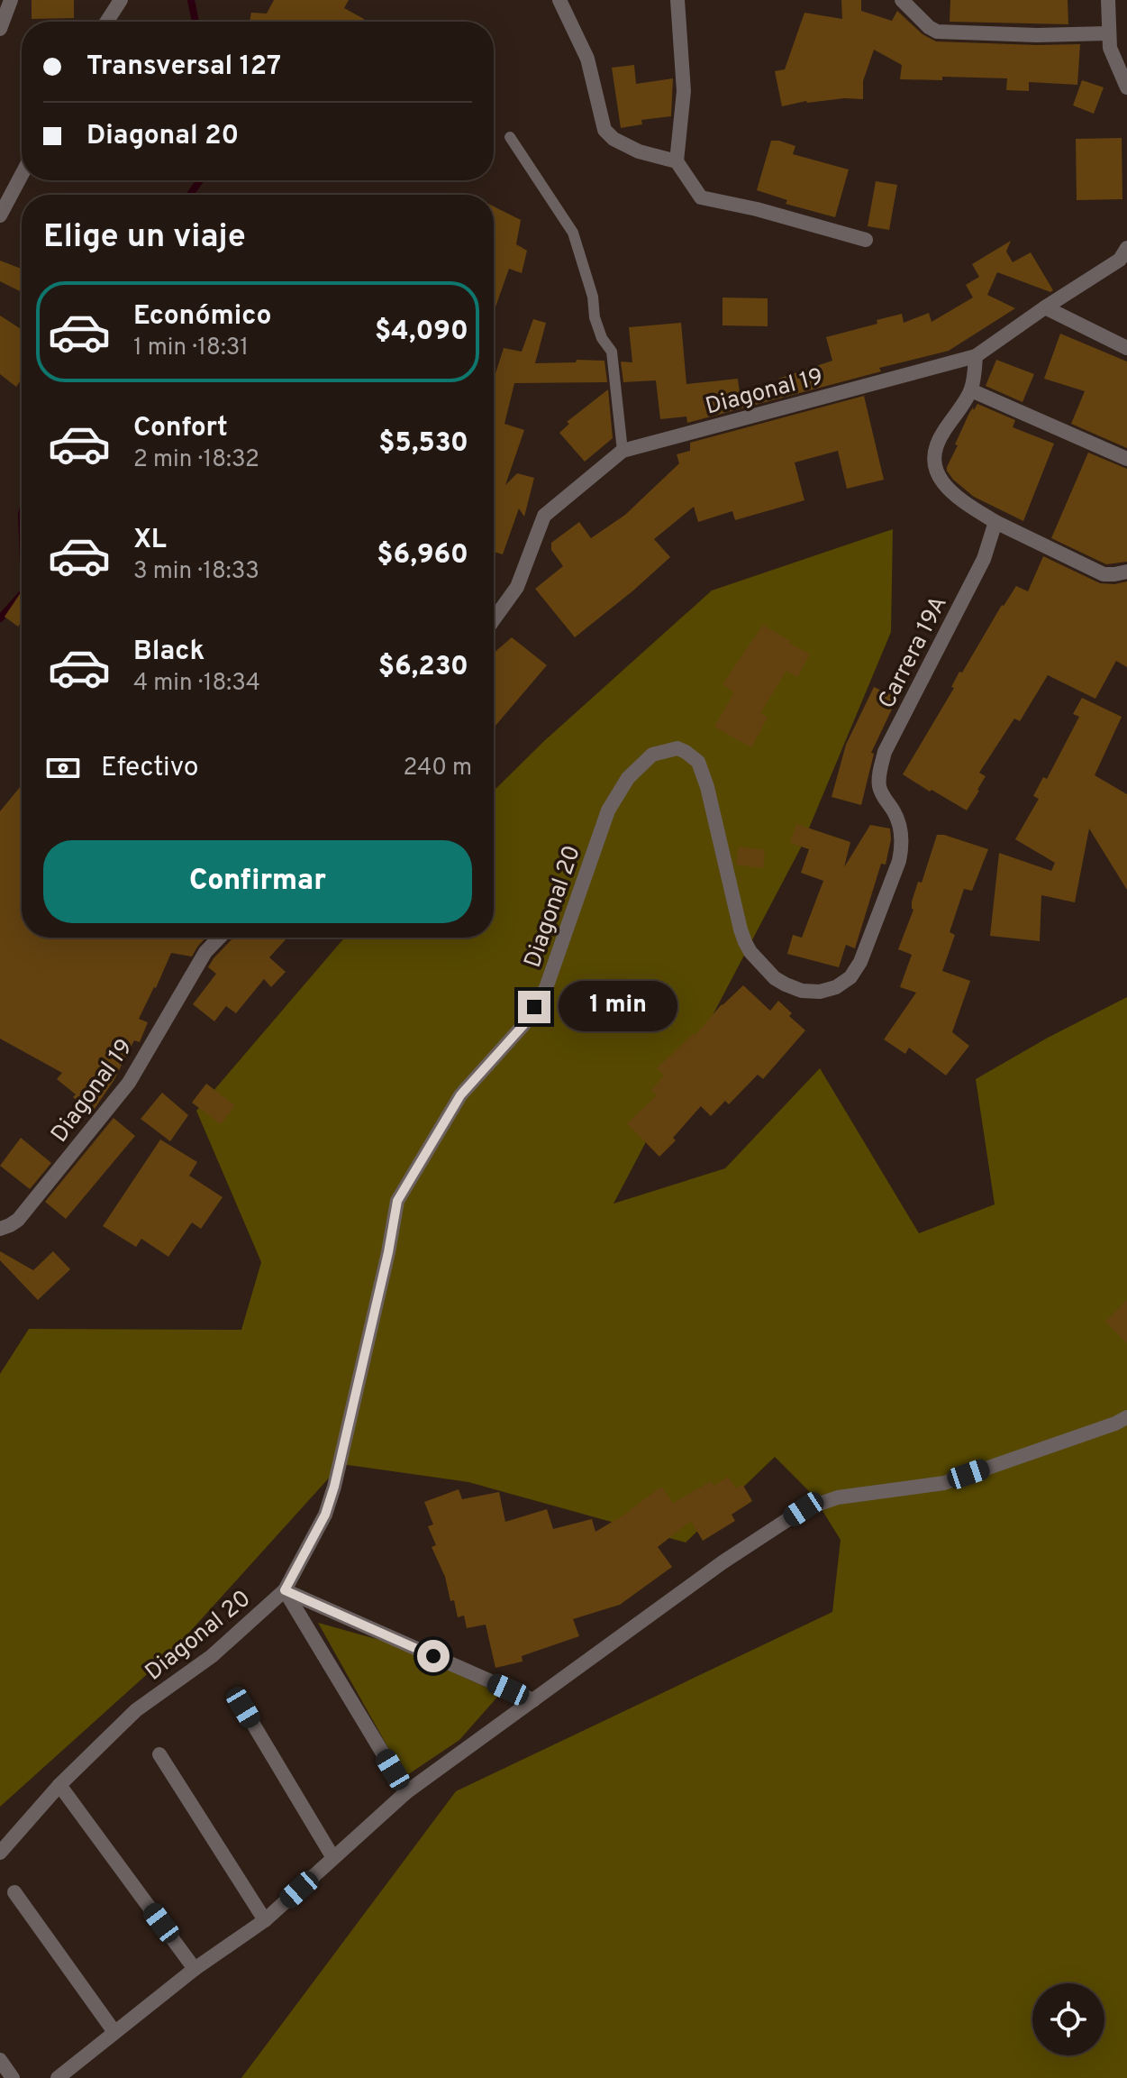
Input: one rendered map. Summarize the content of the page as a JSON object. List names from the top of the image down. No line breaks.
{"streets":{"street":["Diagonal 19","Carrera 19A","Diagonal 20"]},"crossings":[["Carrera 19A","Diagonal 20"]],"page":{"banner":["Transversal 127","Diagonal 20"],"heading":"Elige un viaje","list":[{"name":"Económico","note":"1 min · 18:31","value":"$4,090"},{"name":"Confort","note":"2 min · 18:32","value":"$5,530"},{"name":"XL","note":"3 min · 18:33","value":"$6,960"},{"name":"Black","note":"4 min · 18:34","value":"$6,230"}],"pay":["Efectivo","240 m"],"buttons":"Confirmar","bubble":"1 min"}}
